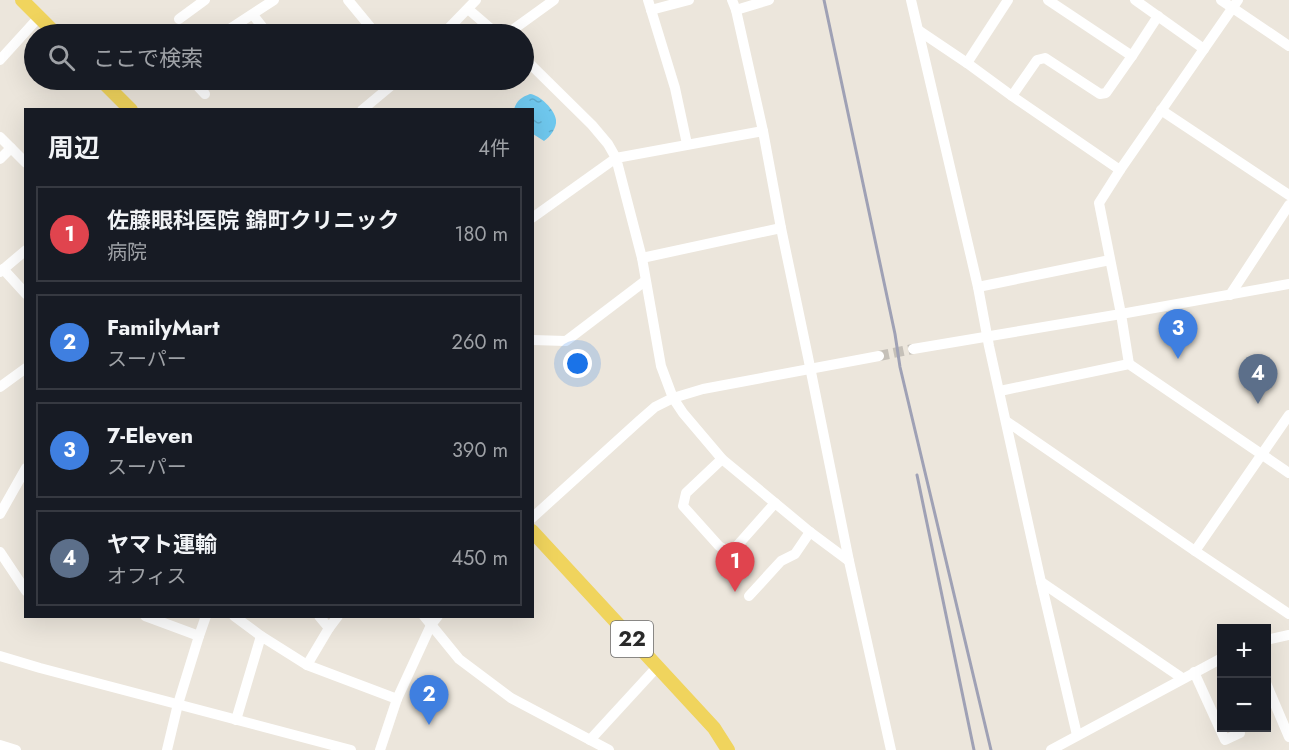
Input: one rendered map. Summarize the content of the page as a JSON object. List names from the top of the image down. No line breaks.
{"streets":{"main road":["22"]},"page":{"search":"ここで検索","heading":["周辺","4件"],"list":[{"mark":"1","name":"佐藤眼科医院 錦町クリニック","note":"病院","value":"180 m"},{"mark":"2","name":"FamilyMart","note":"スーパー","value":"260 m"},{"mark":"3","name":"7-Eleven","note":"スーパー","value":"390 m"},{"mark":"4","name":"ヤマト運輸","note":"オフィス","value":"450 m"}],"pins":["3","4","1","2"],"map_buttons":["+","−"]}}
